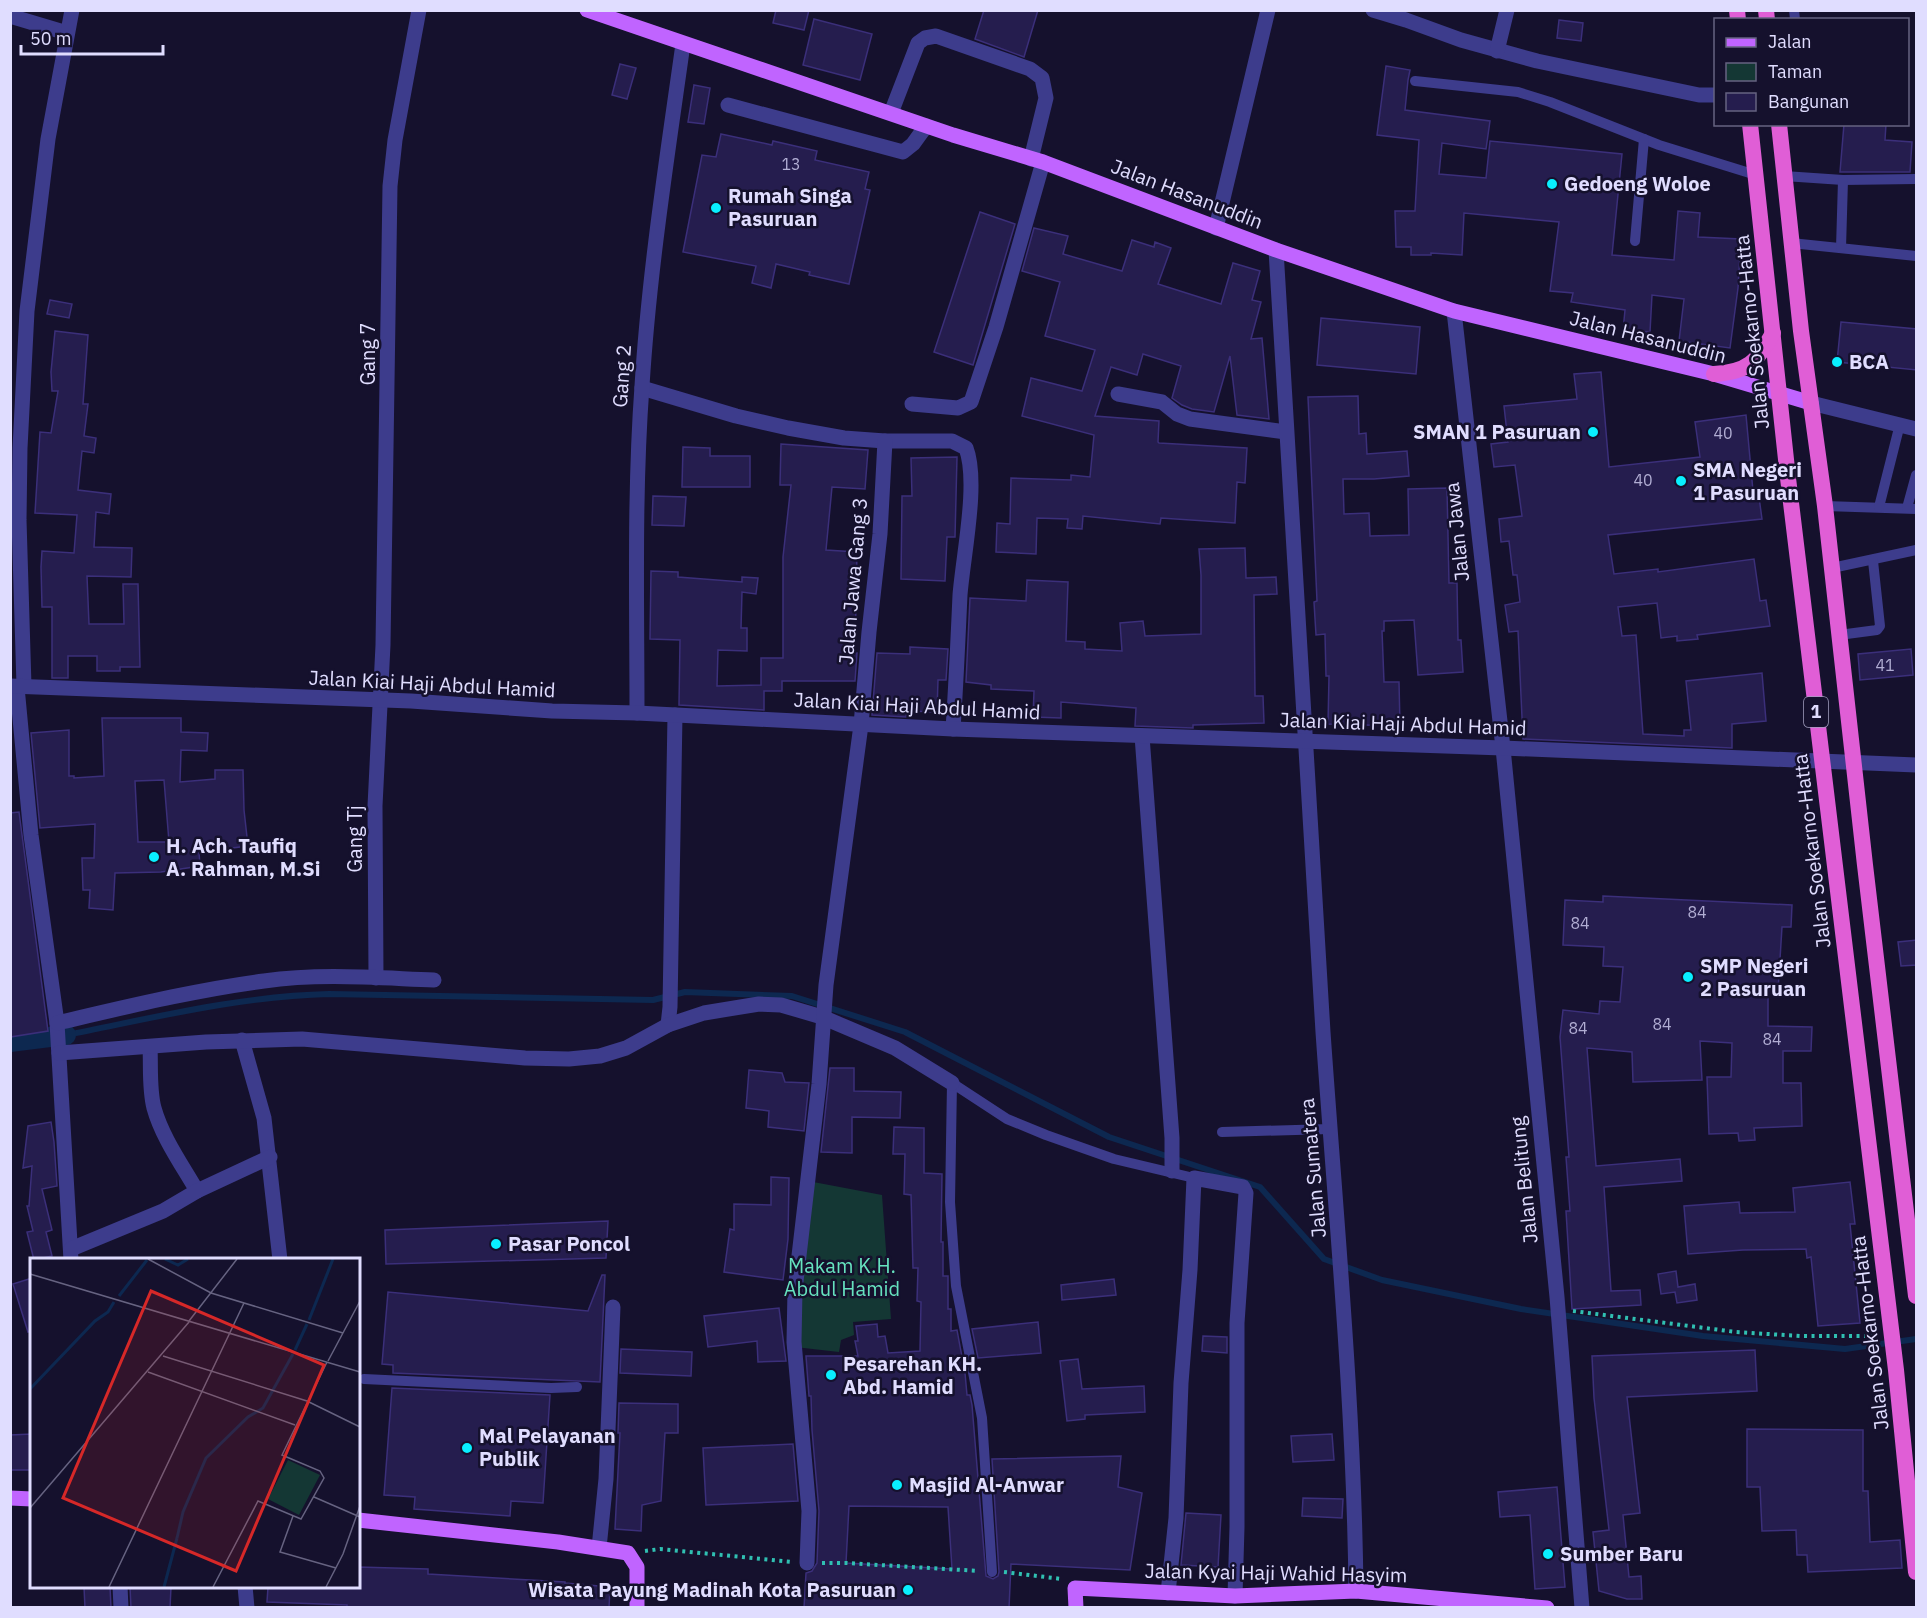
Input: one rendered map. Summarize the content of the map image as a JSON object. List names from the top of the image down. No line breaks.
{"streets":{"highway":["Jalan Soekarno-Hatta","1"],"main road":["Jalan Hasanuddin","Jalan Kyai Haji Wahid Hasyim"],"street":["Gang 7","Gang 2","Jalan Jawa","Jalan Jawa Gang 3","Jalan Kiai Haji Abdul Hamid","Gang Tj","Jalan Sumatera","Jalan Belitung"]},"crossings":[["Jalan Hasanuddin","Jalan Soekarno-Hatta"],["Jalan Hasanuddin","Gang 2"],["Jalan Hasanuddin","Jalan Jawa"],["Jalan Hasanuddin","1"],["Jalan Hasanuddin","Jalan Sumatera"],["Jalan Soekarno-Hatta","Jalan Kiai Haji Abdul Hamid"],["Gang 7","Jalan Kiai Haji Abdul Hamid"],["Gang 7","Gang Tj"],["Gang 2","Jalan Kiai Haji Abdul Hamid"],["Jalan Jawa","Jalan Kiai Haji Abdul Hamid"],["Jalan Jawa","Jalan Belitung"],["Jalan Jawa Gang 3","Jalan Kiai Haji Abdul Hamid"],["Jalan Kiai Haji Abdul Hamid","1"],["Jalan Kiai Haji Abdul Hamid","Gang Tj"],["Jalan Kiai Haji Abdul Hamid","Jalan Sumatera"],["Jalan Kiai Haji Abdul Hamid","Jalan Belitung"],["Jalan Sumatera","Jalan Kyai Haji Wahid Hasyim"]],"parks":["Makam K.H. Abdul Hamid"],"places":["Gedoeng Woloe","Rumah Singa Pasuruan","BCA","SMAN 1 Pasuruan","SMA Negeri 1 Pasuruan","H. Ach. Taufiq A. Rahman, M.Si","SMP Negeri 2 Pasuruan","Pasar Poncol","Pesarehan KH. Abd. Hamid","Mal Pelayanan Publik","Masjid Al-Anwar","Sumber Baru","Wisata Payung Madinah Kota Pasuruan"],"house_numbers":["13","40","40","41","84","84","84","84","84"],"legend":["Jalan","Taman","Bangunan"],"scale_bar":"50 m"}
